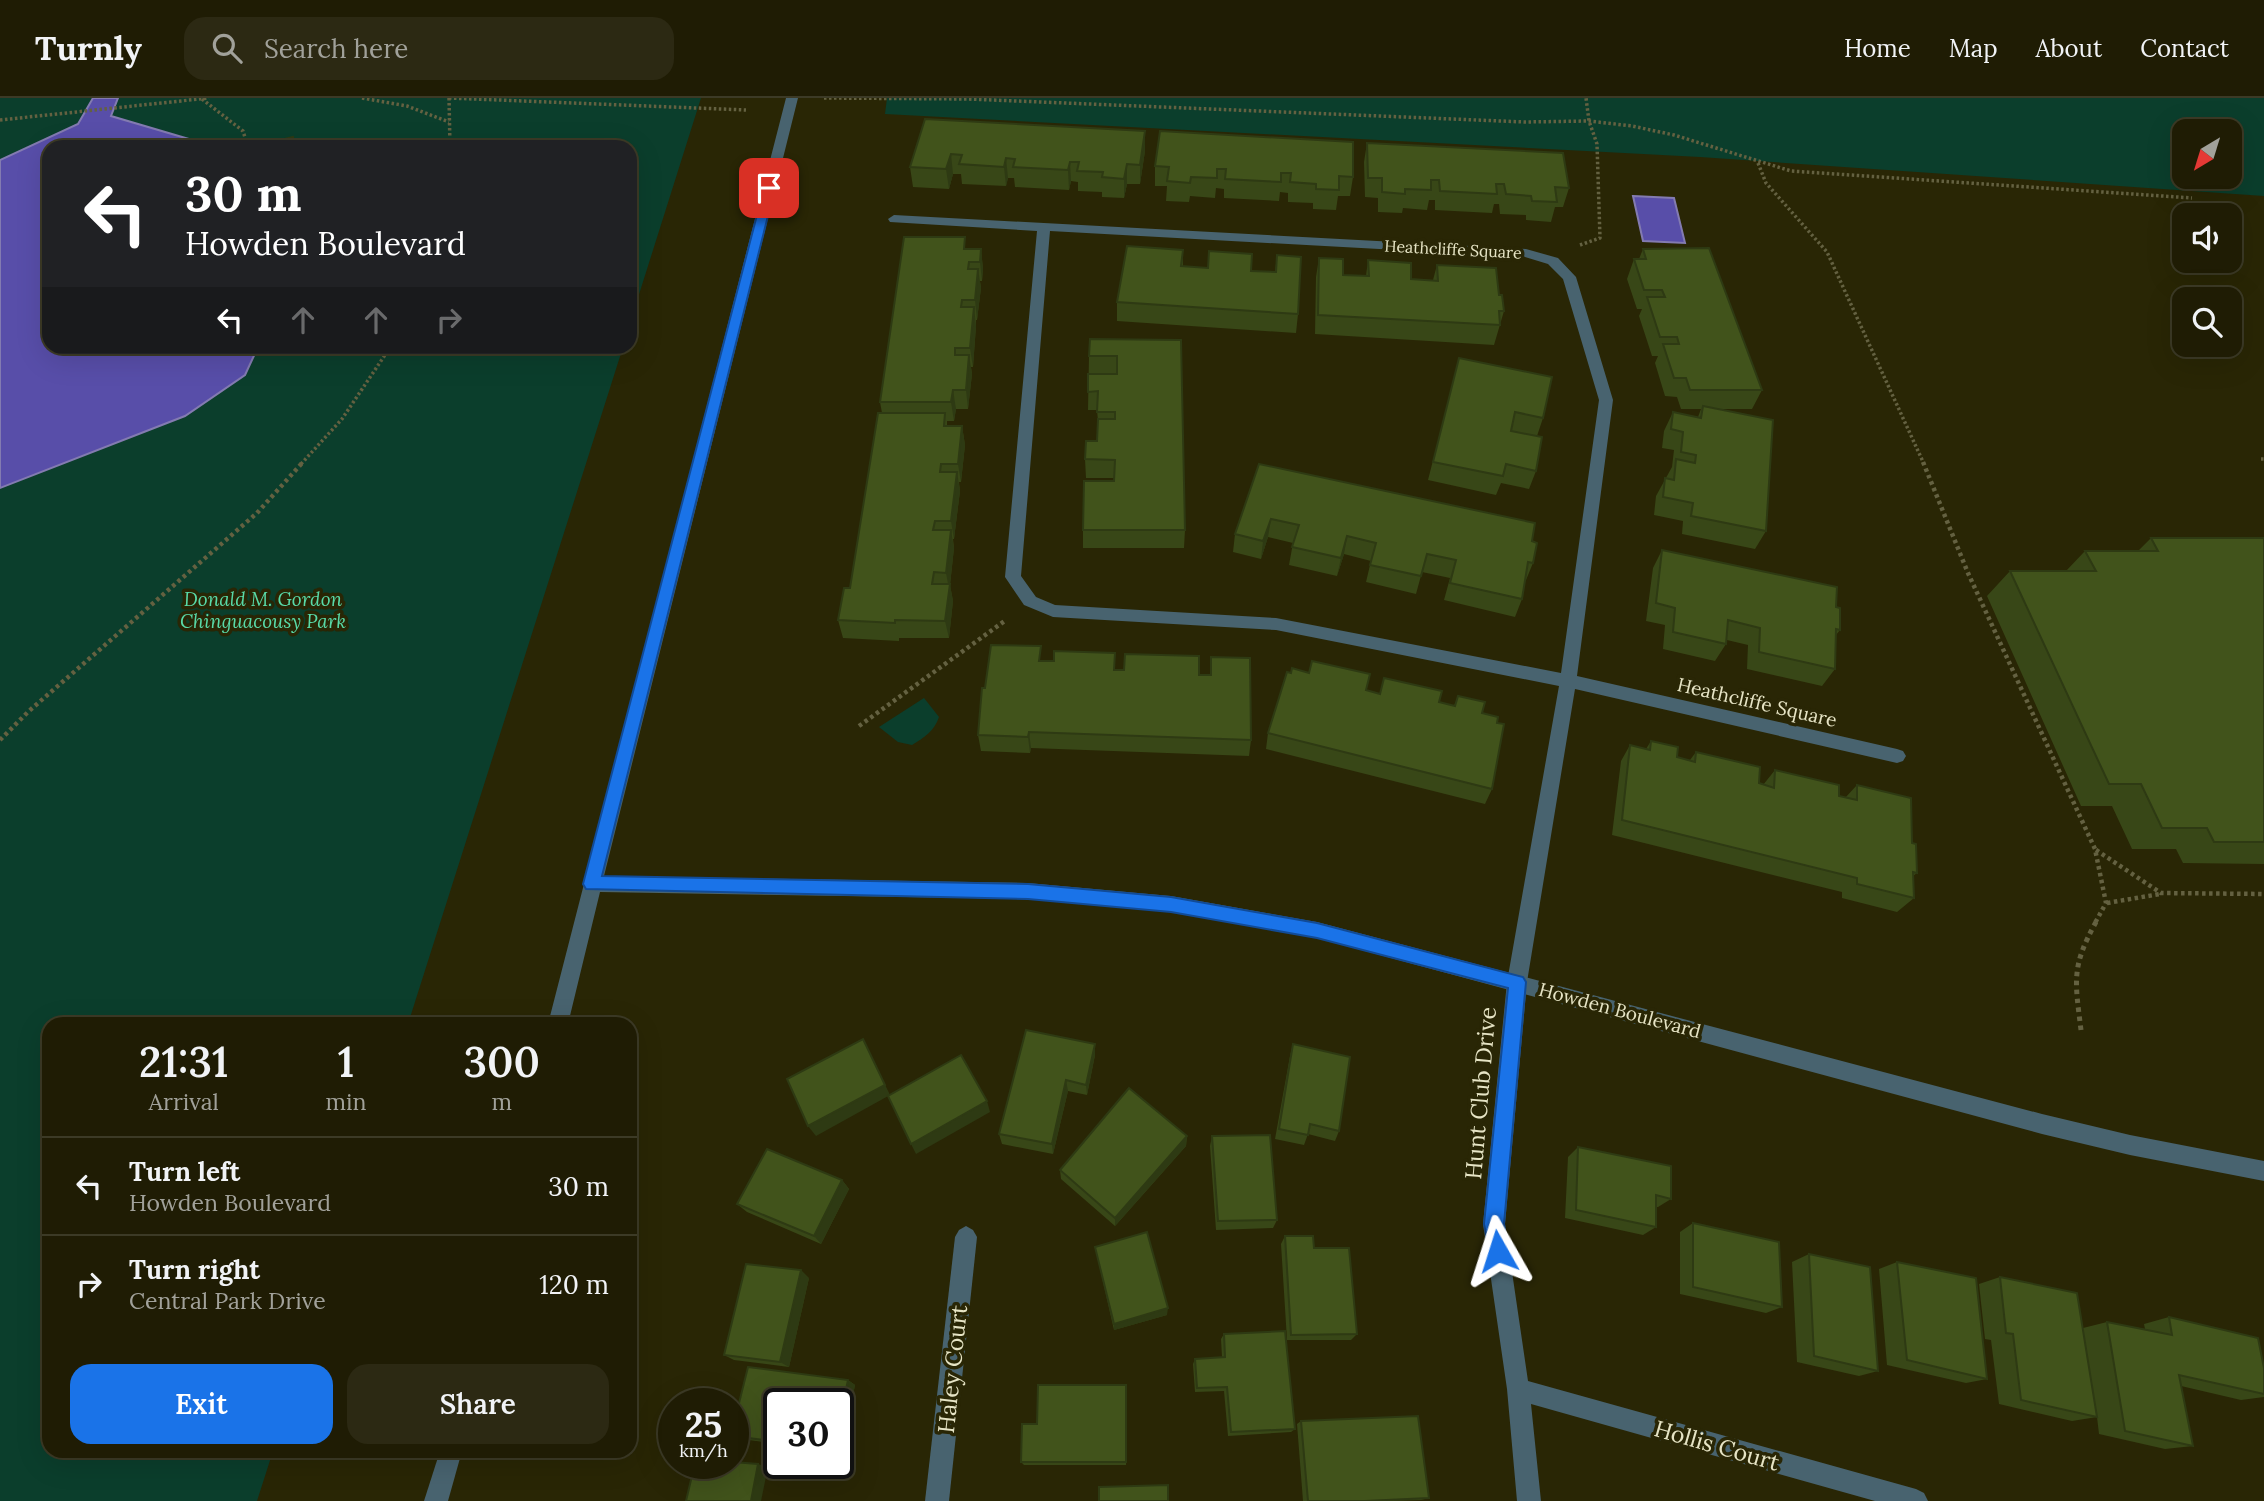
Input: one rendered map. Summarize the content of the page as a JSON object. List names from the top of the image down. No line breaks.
{"streets":{"street":["Heathcliffe Square","Howden Boulevard","Hunt Club Drive","Haley Court","Hollis Court"]},"crossings":[["Heathcliffe Square","Howden Boulevard"],["Heathcliffe Square","Hunt Club Drive"],["Howden Boulevard","Hunt Club Drive"],["Hunt Club Drive","Hollis Court"]],"parks":["Donald M. Gordon Chinguacousy Park"],"north":"bottom left","page":{"header":"Turnly","search":"Search here","nav":["Home","Map","About","Contact"],"turn":["30 m","Howden Boulevard"],"eta":["21:31","Arrival","1","min","300","m"],"list":[{"name":"Turn left","note":"Howden Boulevard","value":"30 m"},{"name":"Turn right","note":"Central Park Drive","value":"120 m"}],"buttons":["Exit","Share"],"speed":"25 km/h","limit":"30"}}
